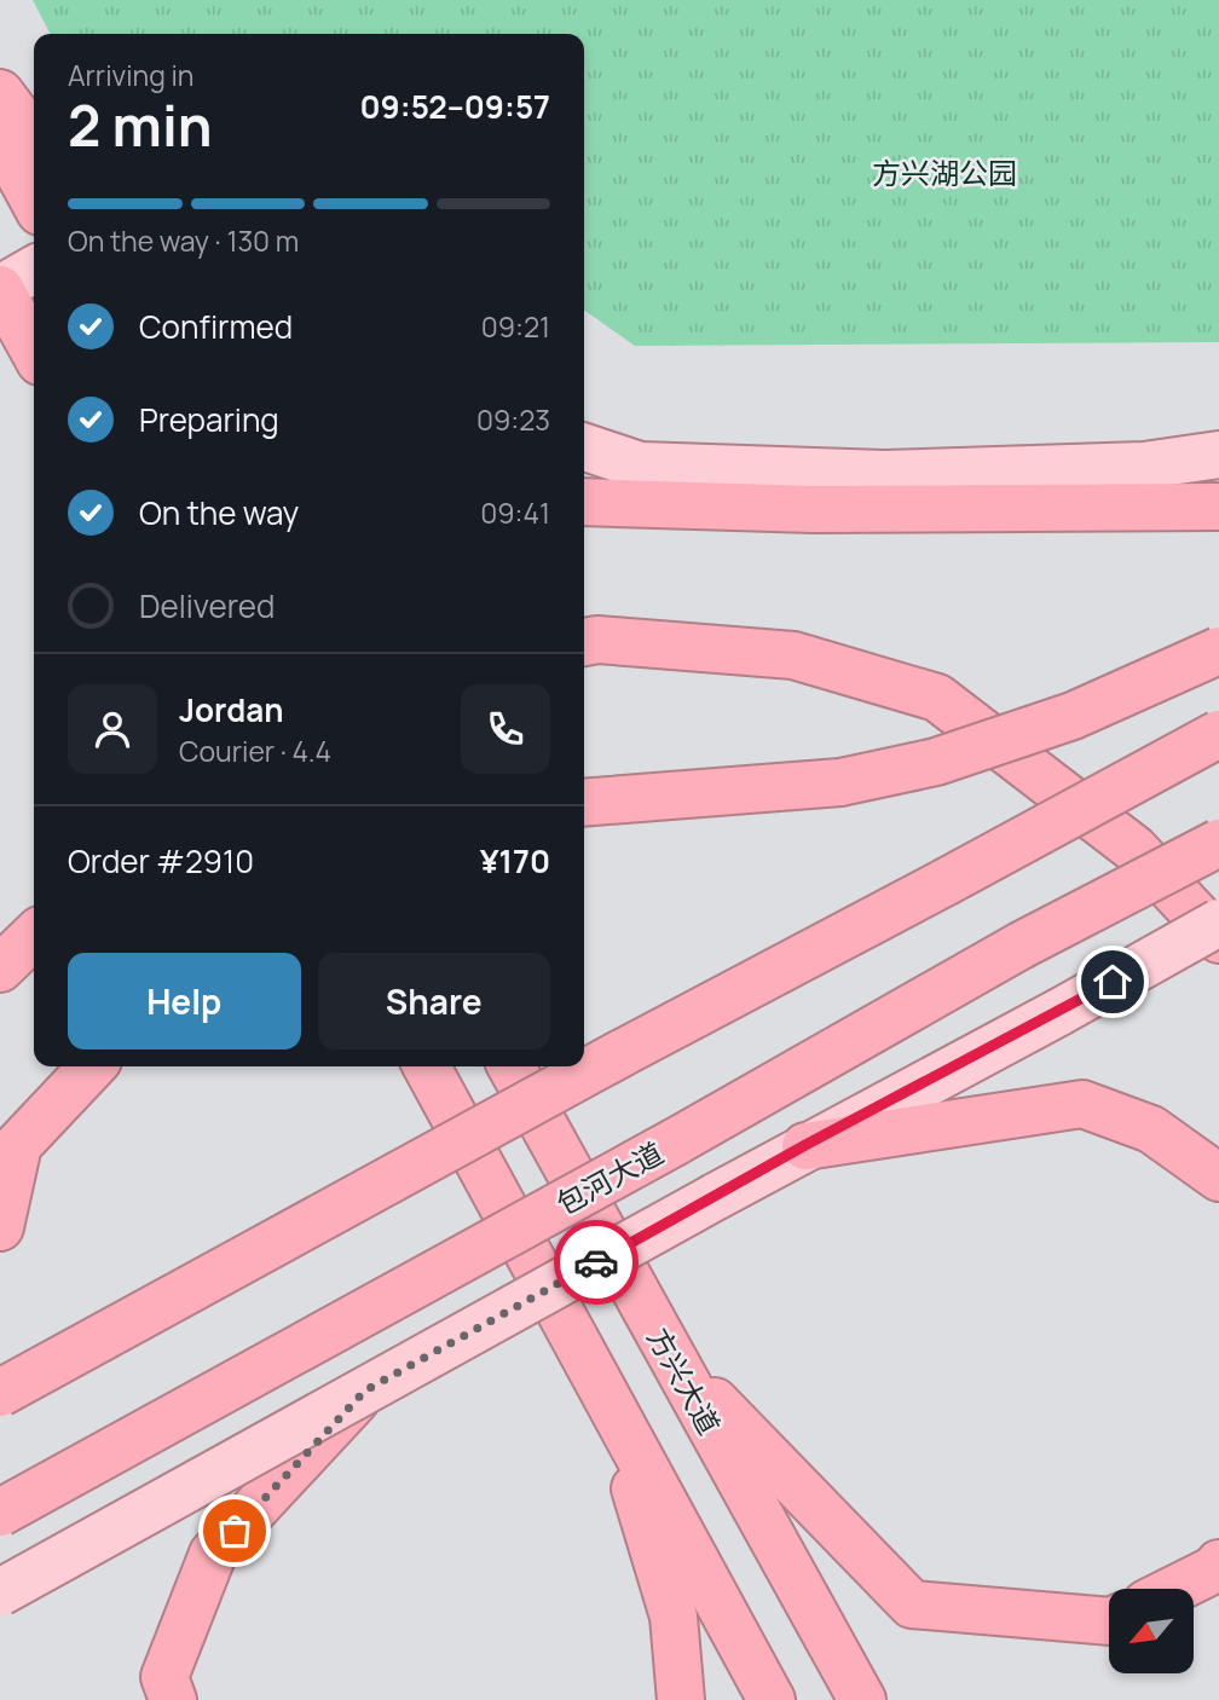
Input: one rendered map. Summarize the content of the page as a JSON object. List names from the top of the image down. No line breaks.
{"streets":{"highway":["包河大道","方兴大道"]},"parks":["方兴湖公园"],"north":"bottom left","page":{"heading":["2 min","Arriving in","09:52–09:57"],"panel":["Jordan","Courier · 4.4","Order #2910","¥170"],"bar":"On the way · 130 m","list":[["Confirmed","09:21"],["Preparing","09:23"],["On the way","09:41"],"Delivered"],"buttons":["Help","Share"]}}
